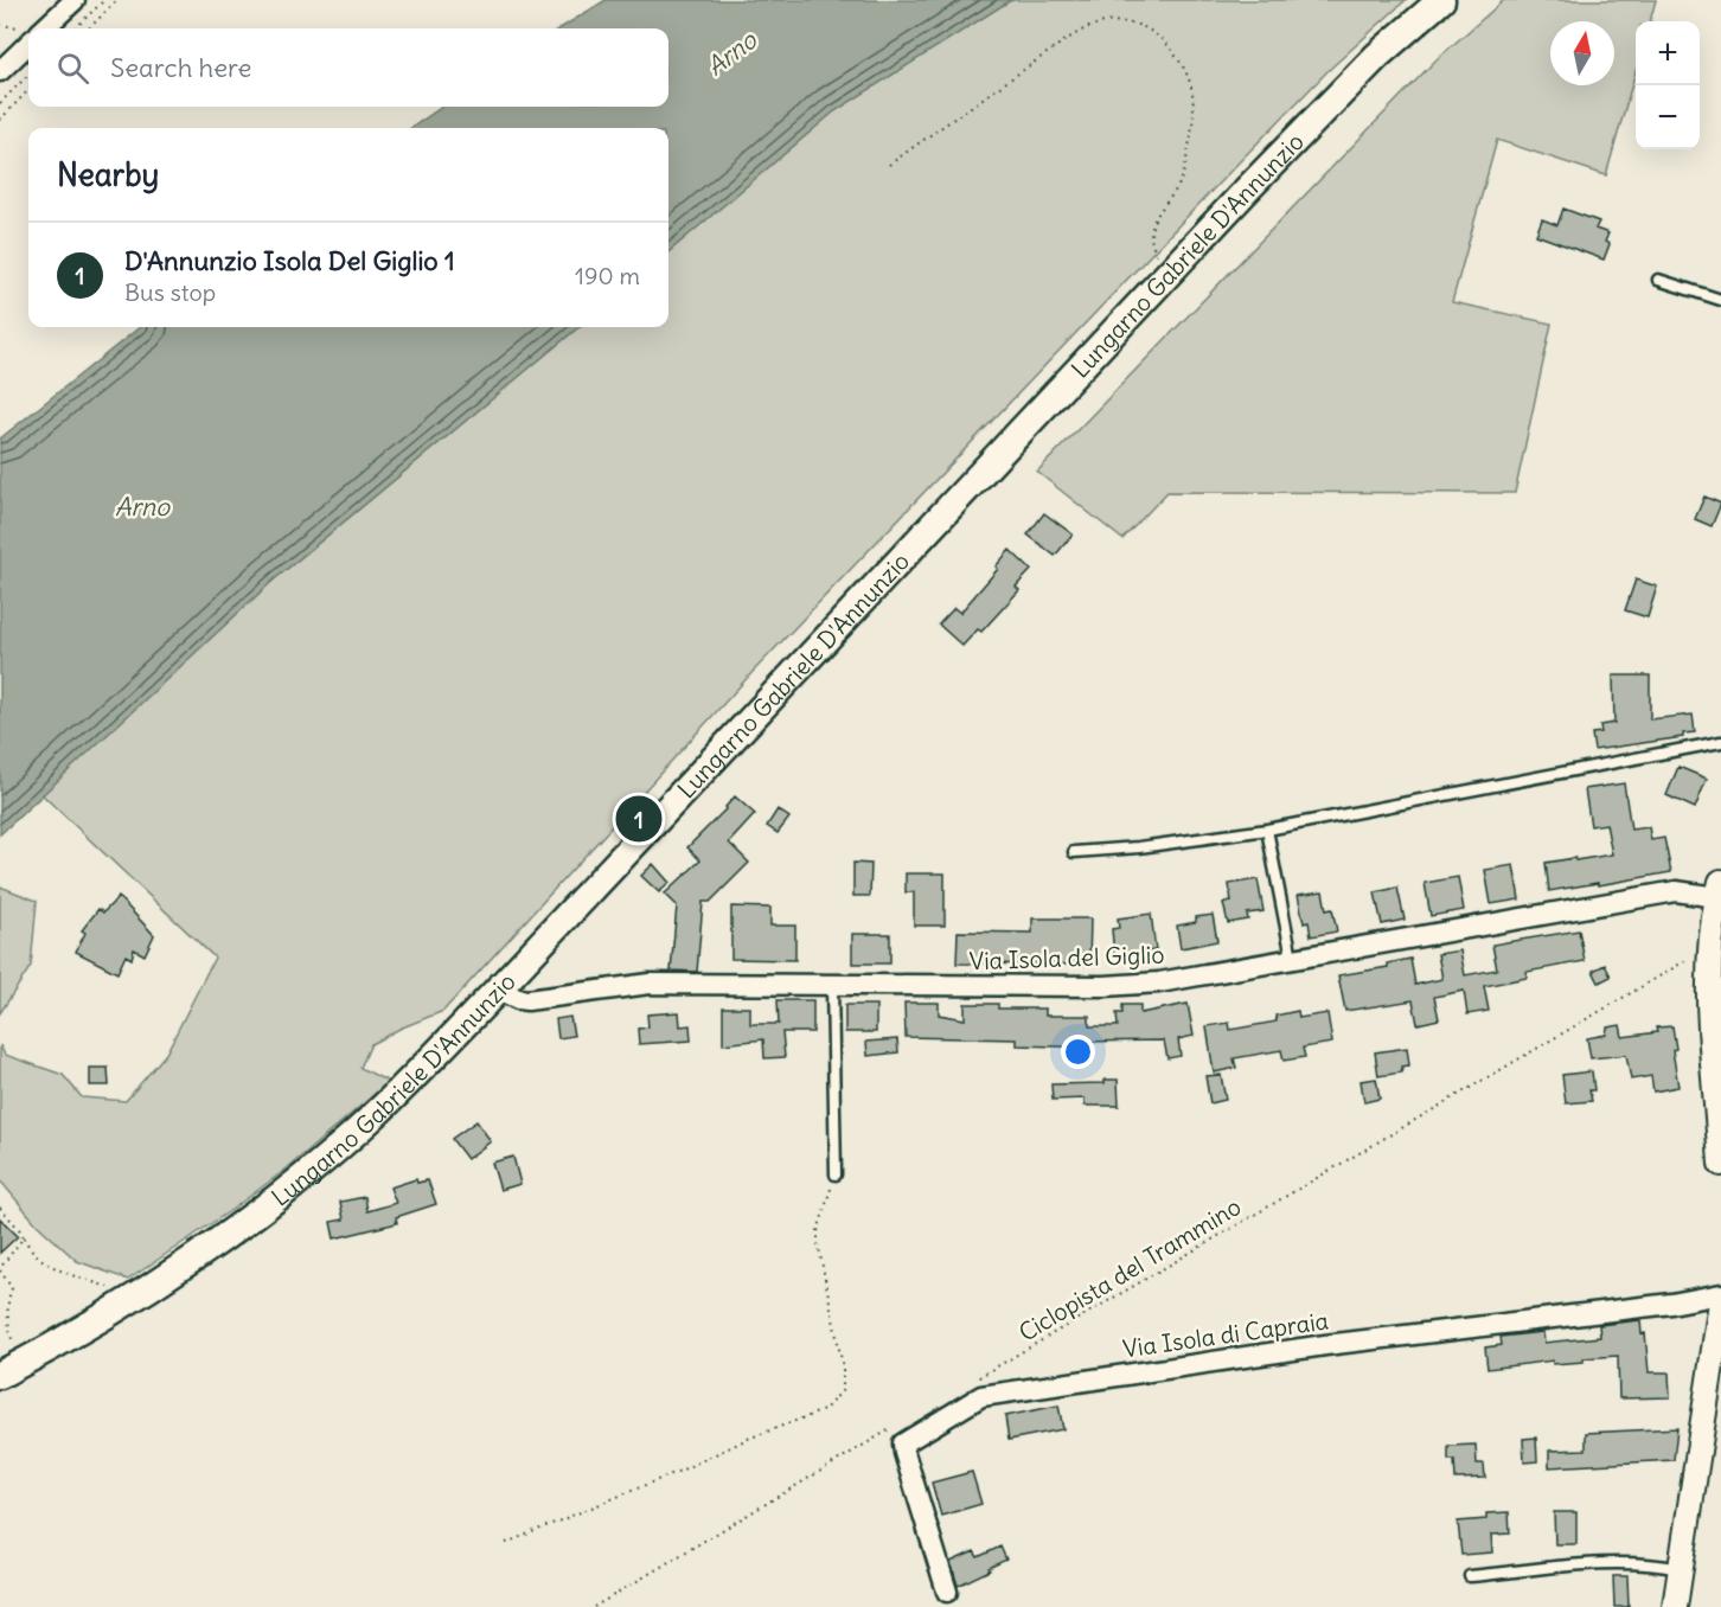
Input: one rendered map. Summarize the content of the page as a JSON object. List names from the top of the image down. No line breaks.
{"streets":{"main road":["Lungarno Gabriele D'Annunzio"],"street":["Via Isola del Giglio","Via Isola di Capraia"],"path":["Ciclopista del Trammino"]},"crossings":[["Lungarno Gabriele D'Annunzio","Via Isola del Giglio"]],"water":["Arno"],"north":"top","page":{"map_buttons":["+","−"],"search":"Search here","heading":"Nearby","list":[{"mark":"1","name":"D'Annunzio Isola Del Giglio 1","note":"Bus stop","value":"190 m"}],"pins":"1"}}
